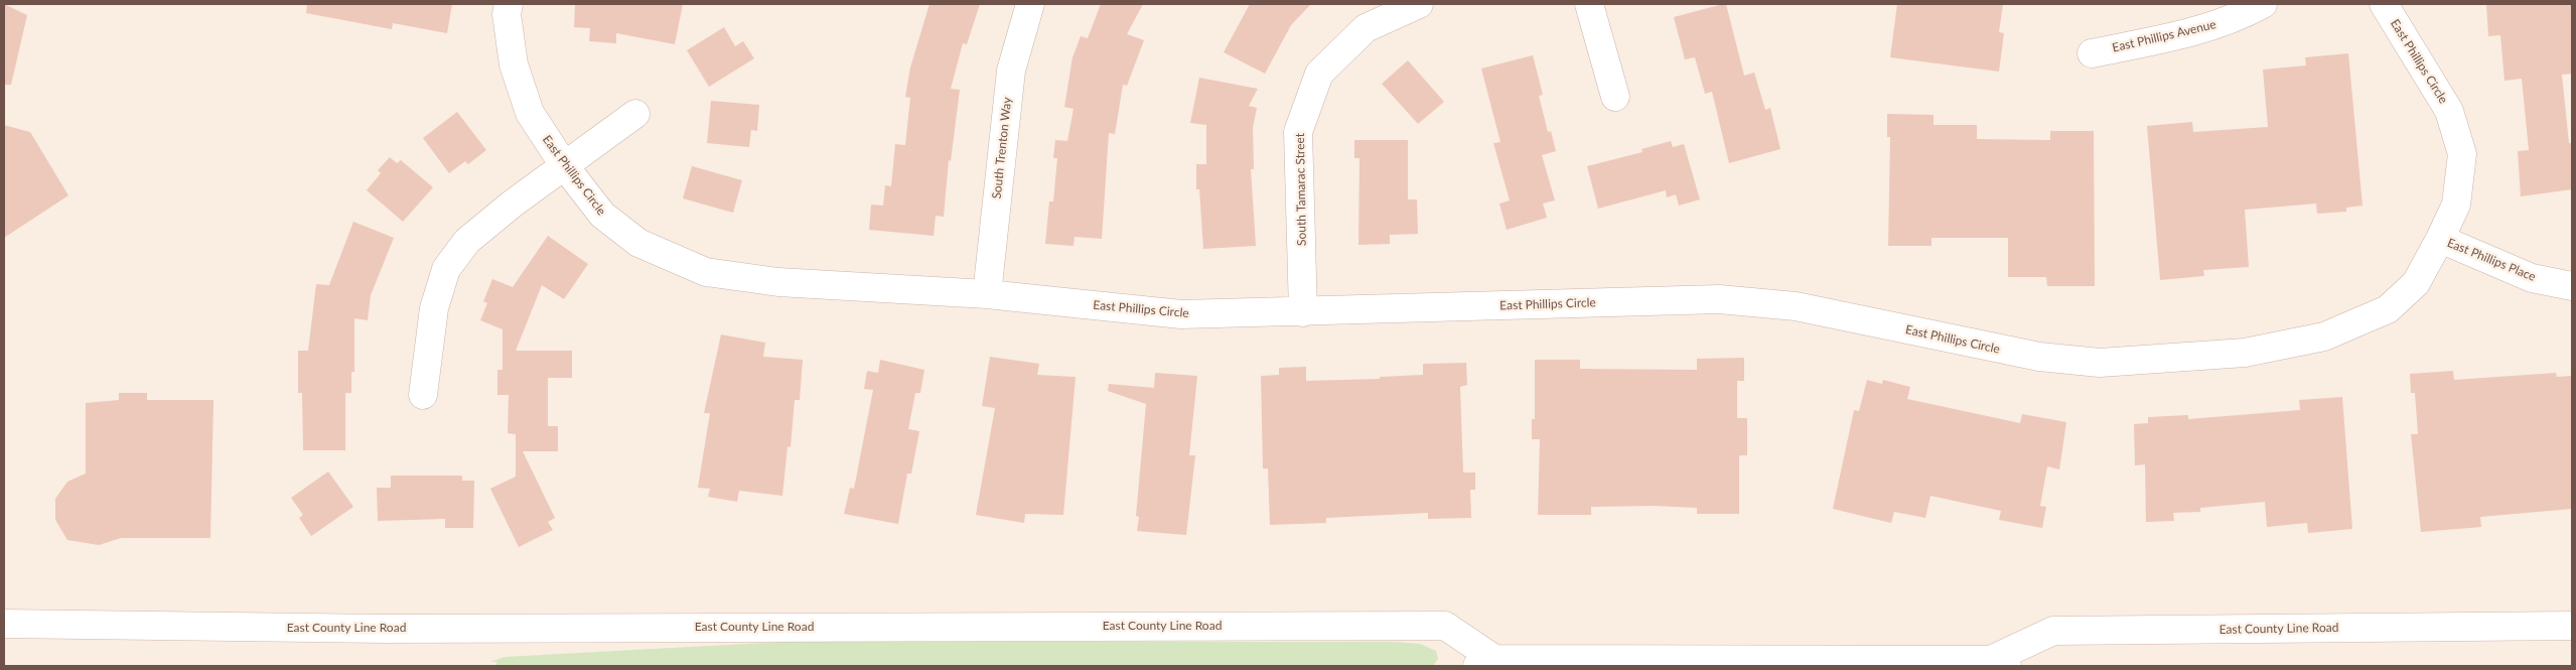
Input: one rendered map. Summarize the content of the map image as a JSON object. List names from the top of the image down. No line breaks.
{"streets":{"street":["East Phillips Avenue","East Phillips Circle","South Trenton Way","South Tamarac Street","East Phillips Place","East County Line Road"]},"crossings":[["East Phillips Circle","South Trenton Way"],["East Phillips Circle","South Tamarac Street"],["East Phillips Circle","East Phillips Place"]]}
